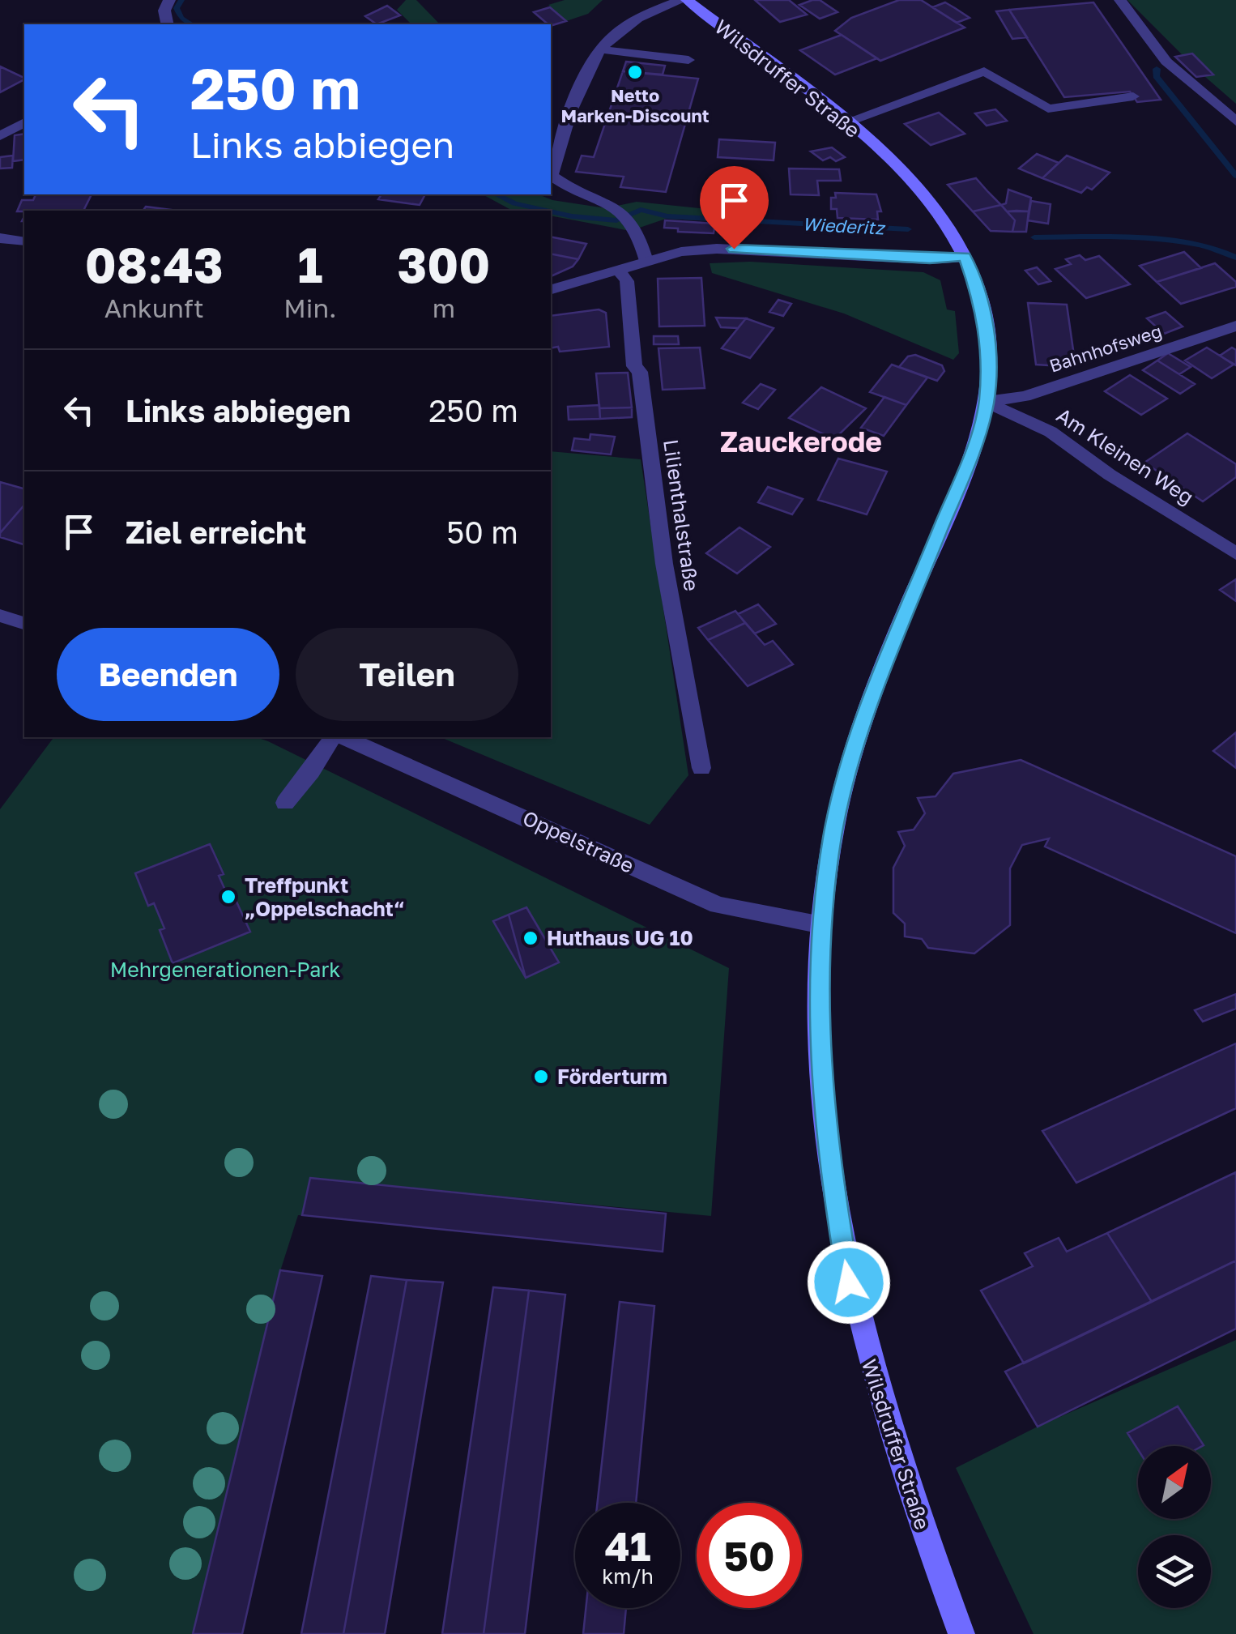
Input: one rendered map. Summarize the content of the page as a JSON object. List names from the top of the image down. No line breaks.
{"streets":{"main road":["Wilsdruffer Straße"],"street":["Bahnhofsweg","Am Kleinen Weg","Lilienthalstraße","Oppelstraße"]},"crossings":[["Wilsdruffer Straße","Bahnhofsweg"],["Wilsdruffer Straße","Am Kleinen Weg"],["Wilsdruffer Straße","Oppelstraße"],["Bahnhofsweg","Am Kleinen Weg"]],"districts":["Zauckerode"],"water":["Wiederitz"],"parks":["Mehrgenerationen-Park"],"places":["Netto Marken-Discount","Treffpunkt „Oppelschacht“","Huthaus UG 10","Förderturm"],"north":"top right","page":{"turn":["250 m","Links abbiegen"],"eta":["08:43","Ankunft","1","Min.","300","m"],"list":[{"name":"Links abbiegen","value":"250 m"},{"name":"Ziel erreicht","value":"50 m"}],"buttons":["Beenden","Teilen"],"speed":"41 km/h","limit":"50"}}
